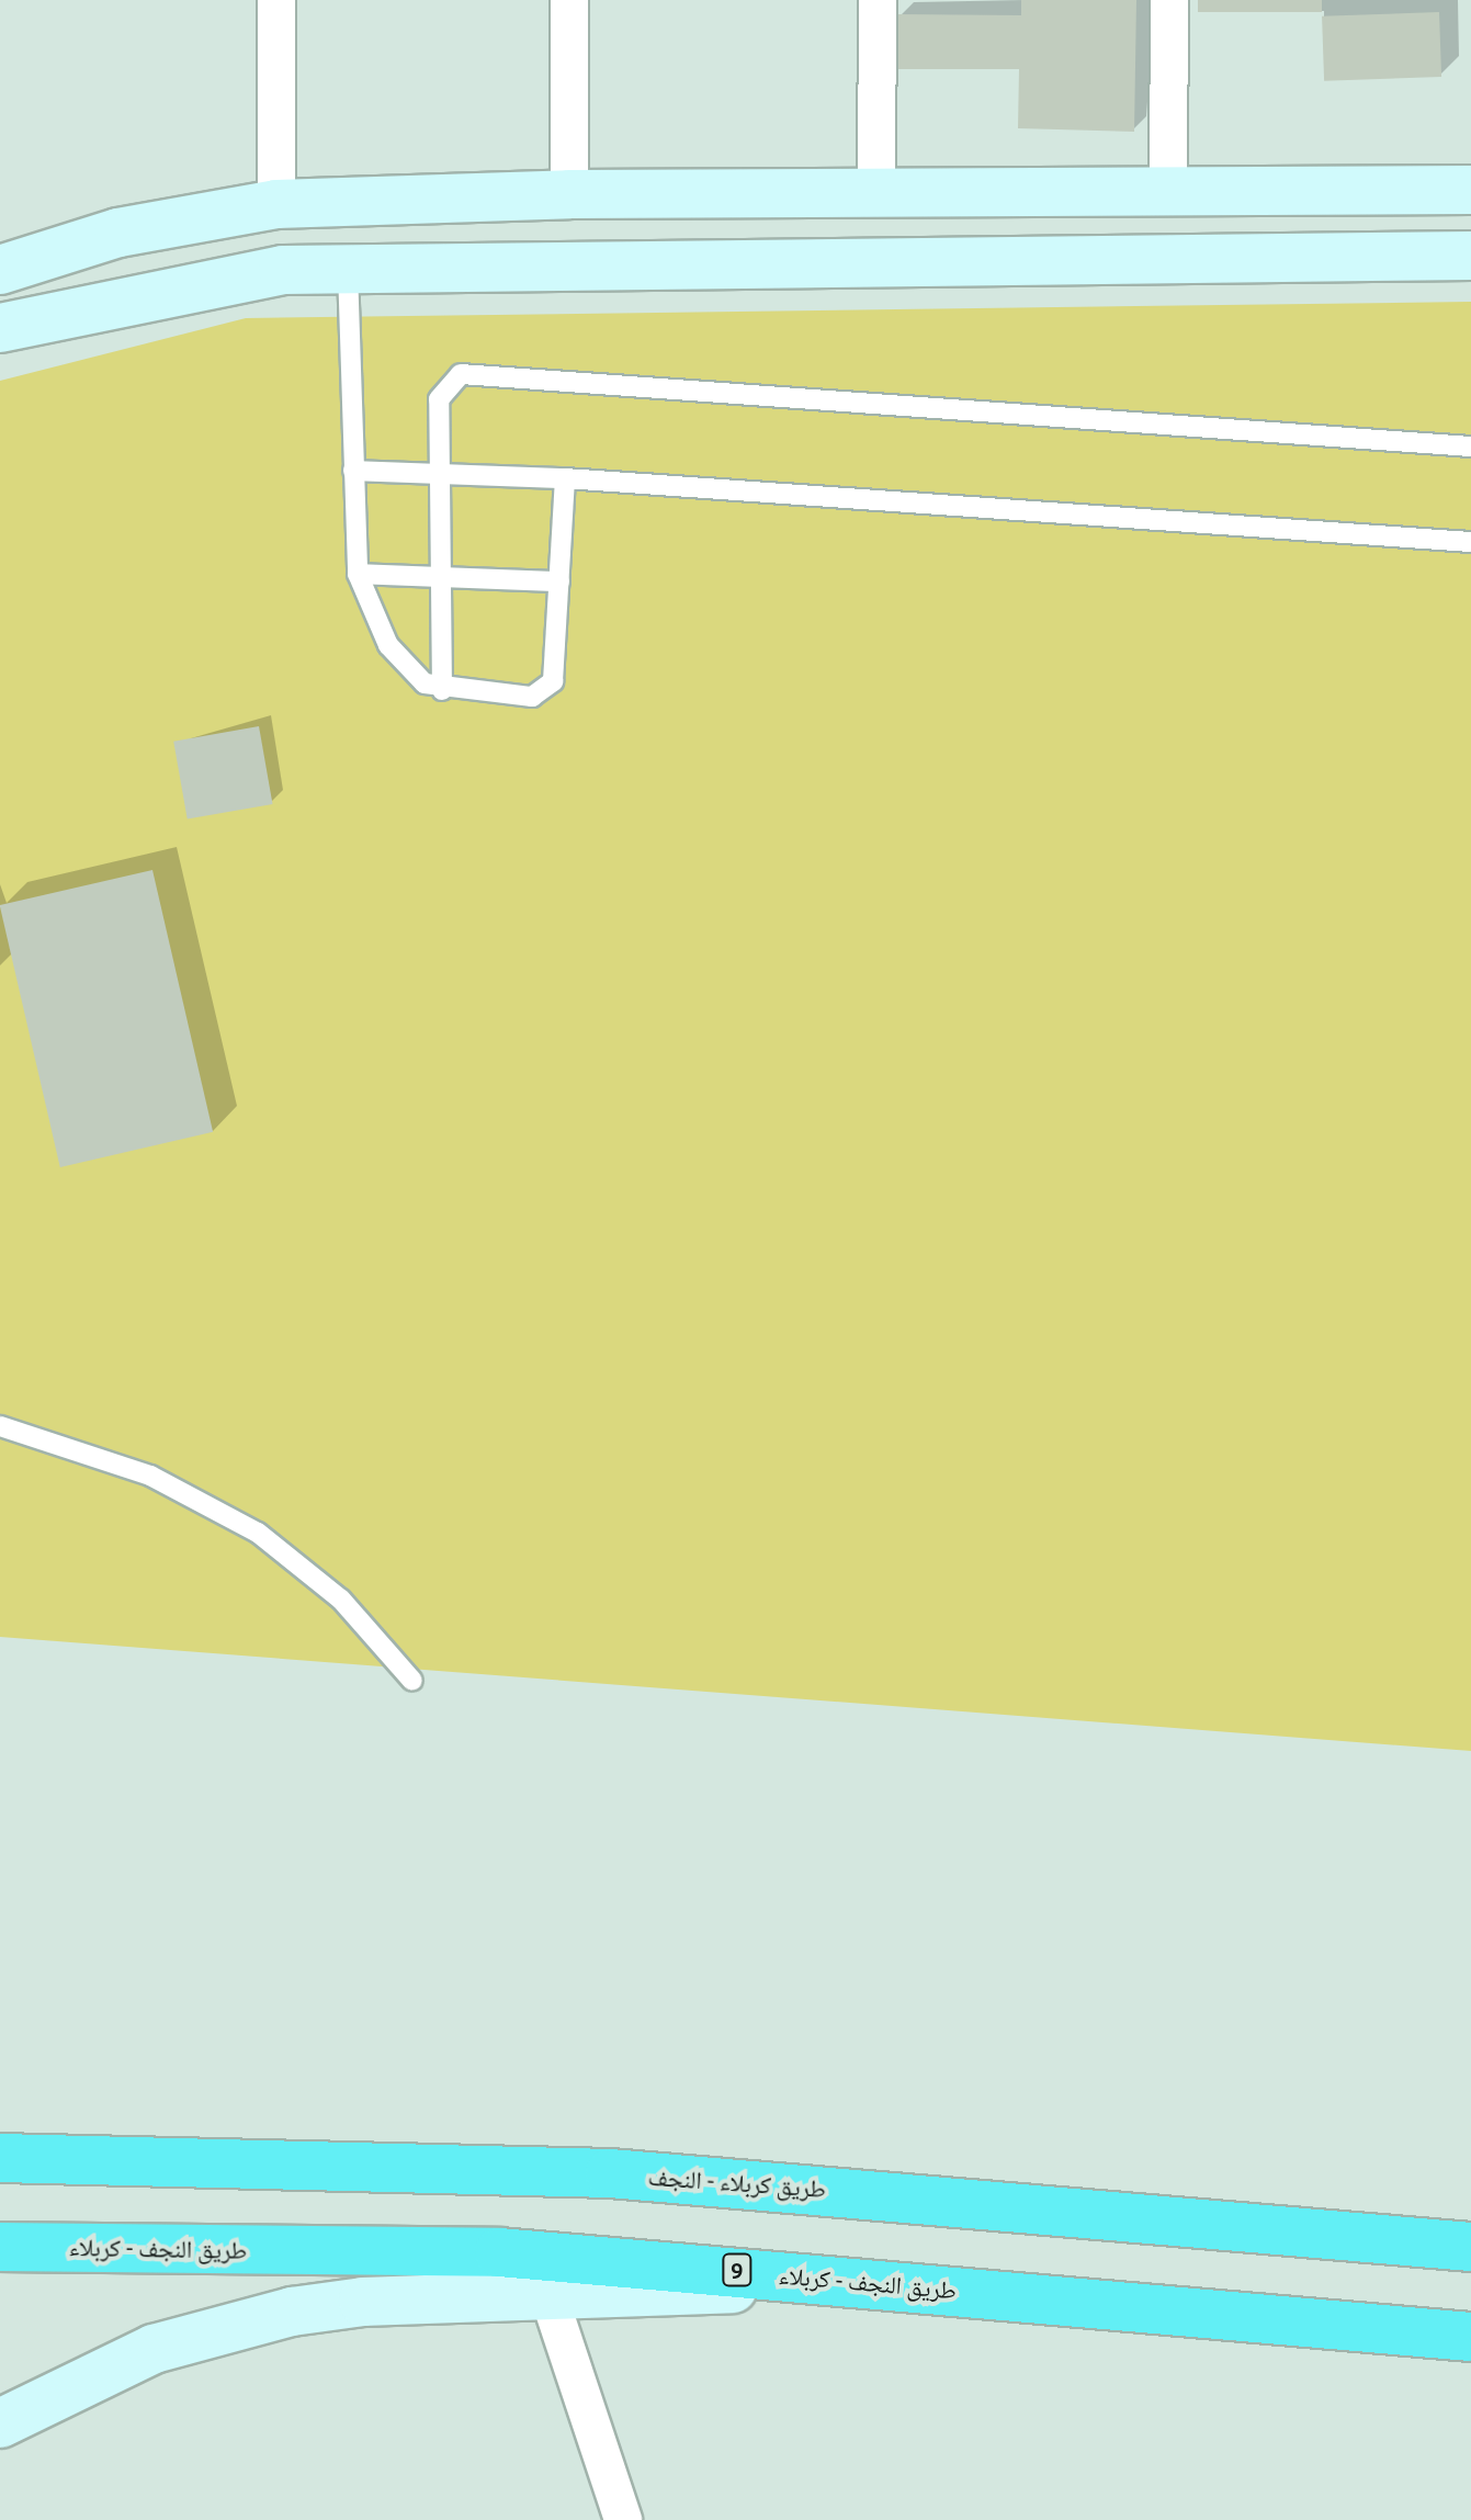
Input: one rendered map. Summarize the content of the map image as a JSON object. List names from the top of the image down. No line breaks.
{"streets":{"highway":["طريق کربلاء - النجف","طريق النجف - کربلاء","9"]}}
